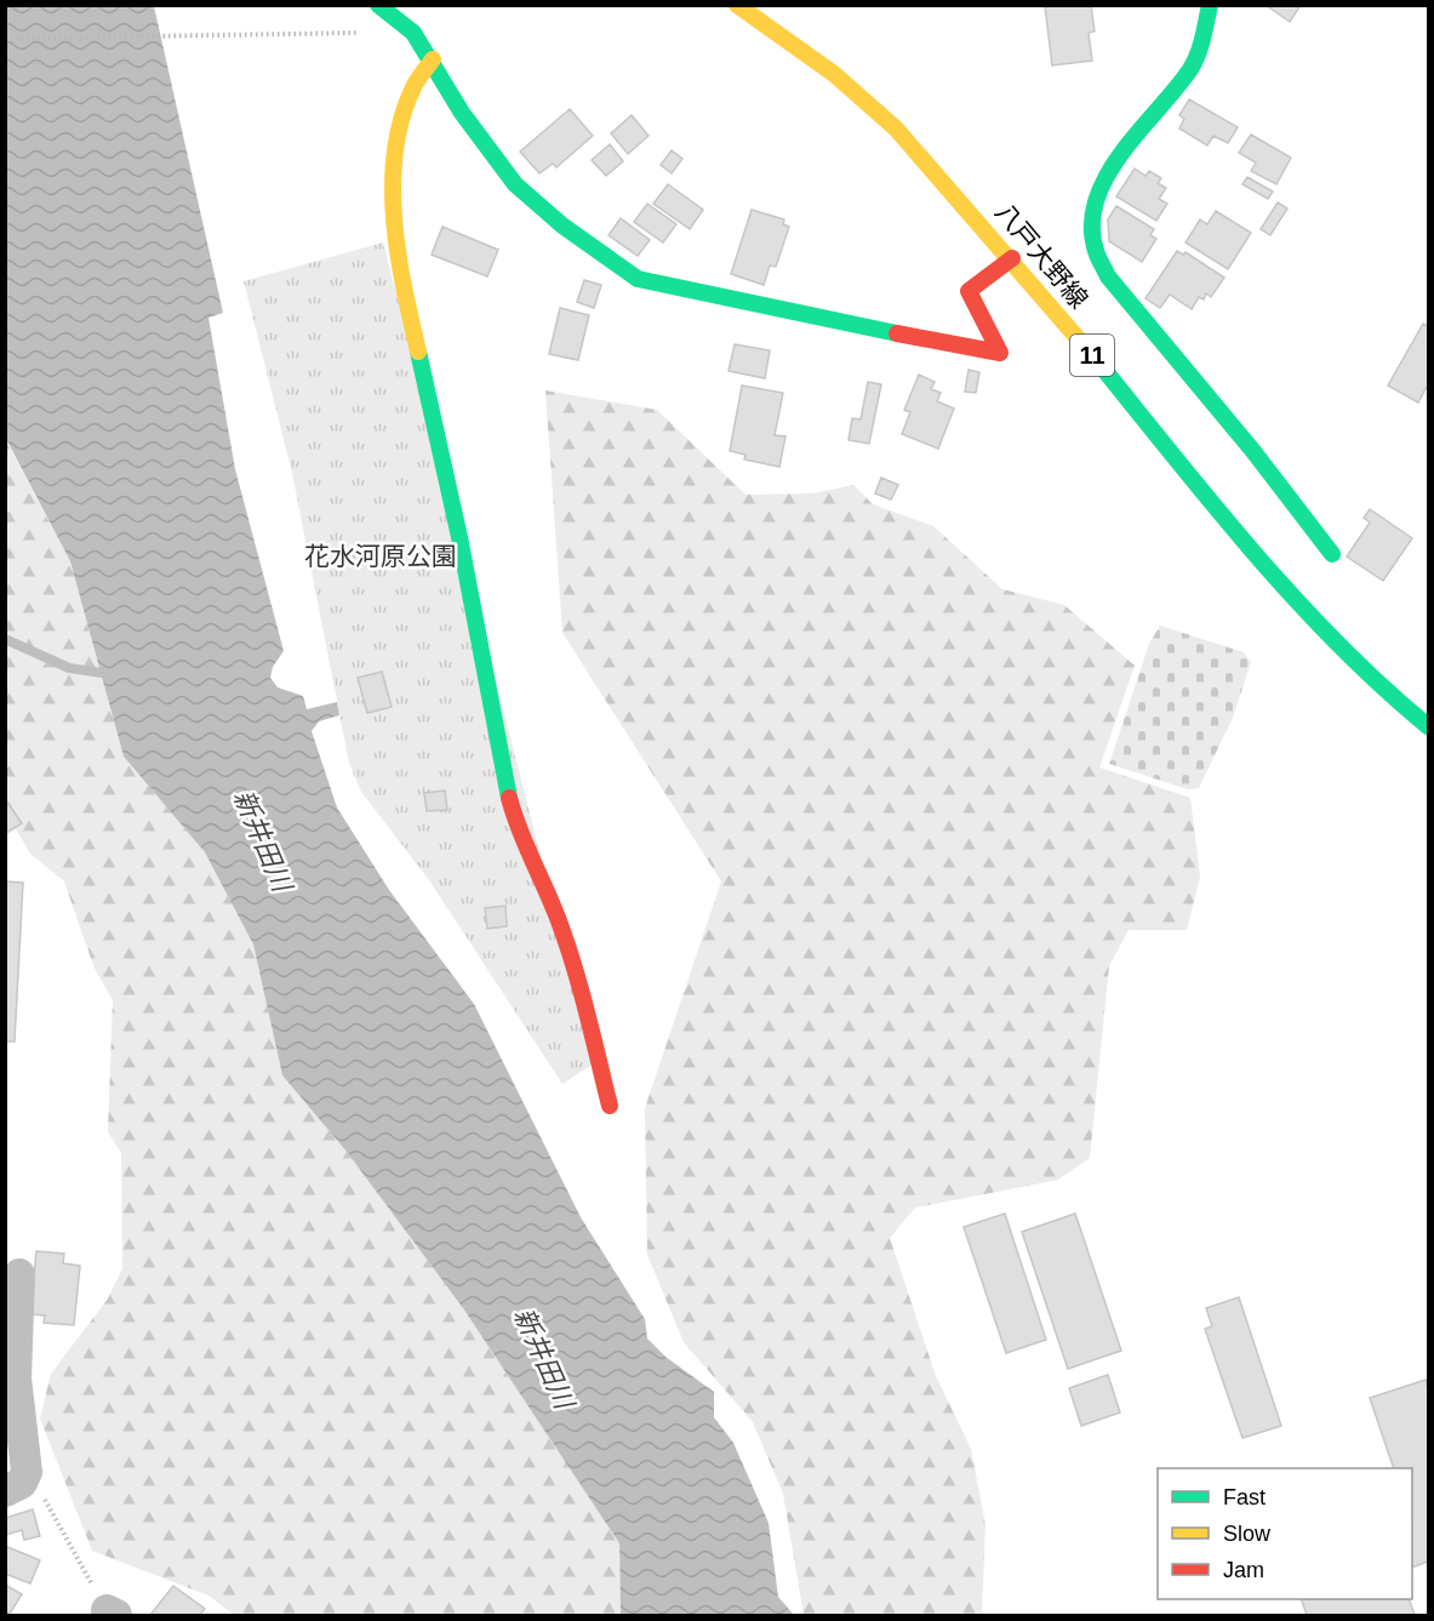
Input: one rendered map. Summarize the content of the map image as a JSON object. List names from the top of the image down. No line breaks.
{"streets":{"street":["八戸大野線","11"]},"water":["新井田川"],"parks":["花水河原公園"],"legend":["Fast","Slow","Jam"]}
